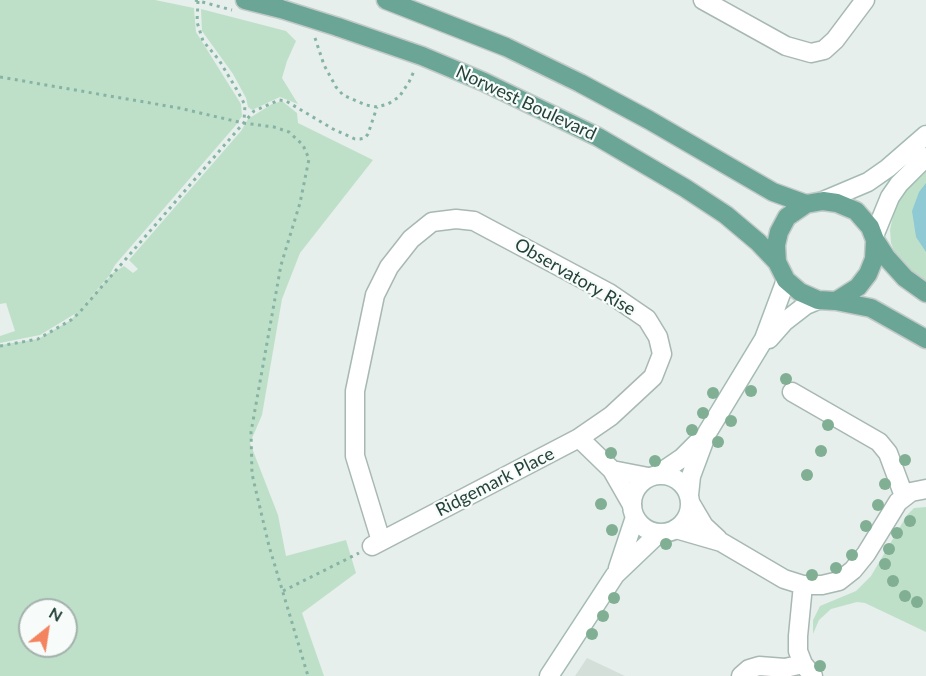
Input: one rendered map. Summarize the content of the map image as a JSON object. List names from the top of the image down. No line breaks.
{"streets":{"main road":["Norwest Boulevard"],"street":["Observatory Rise","Ridgemark Place"]},"crossings":[["Observatory Rise","Ridgemark Place"]],"north":"top right"}
